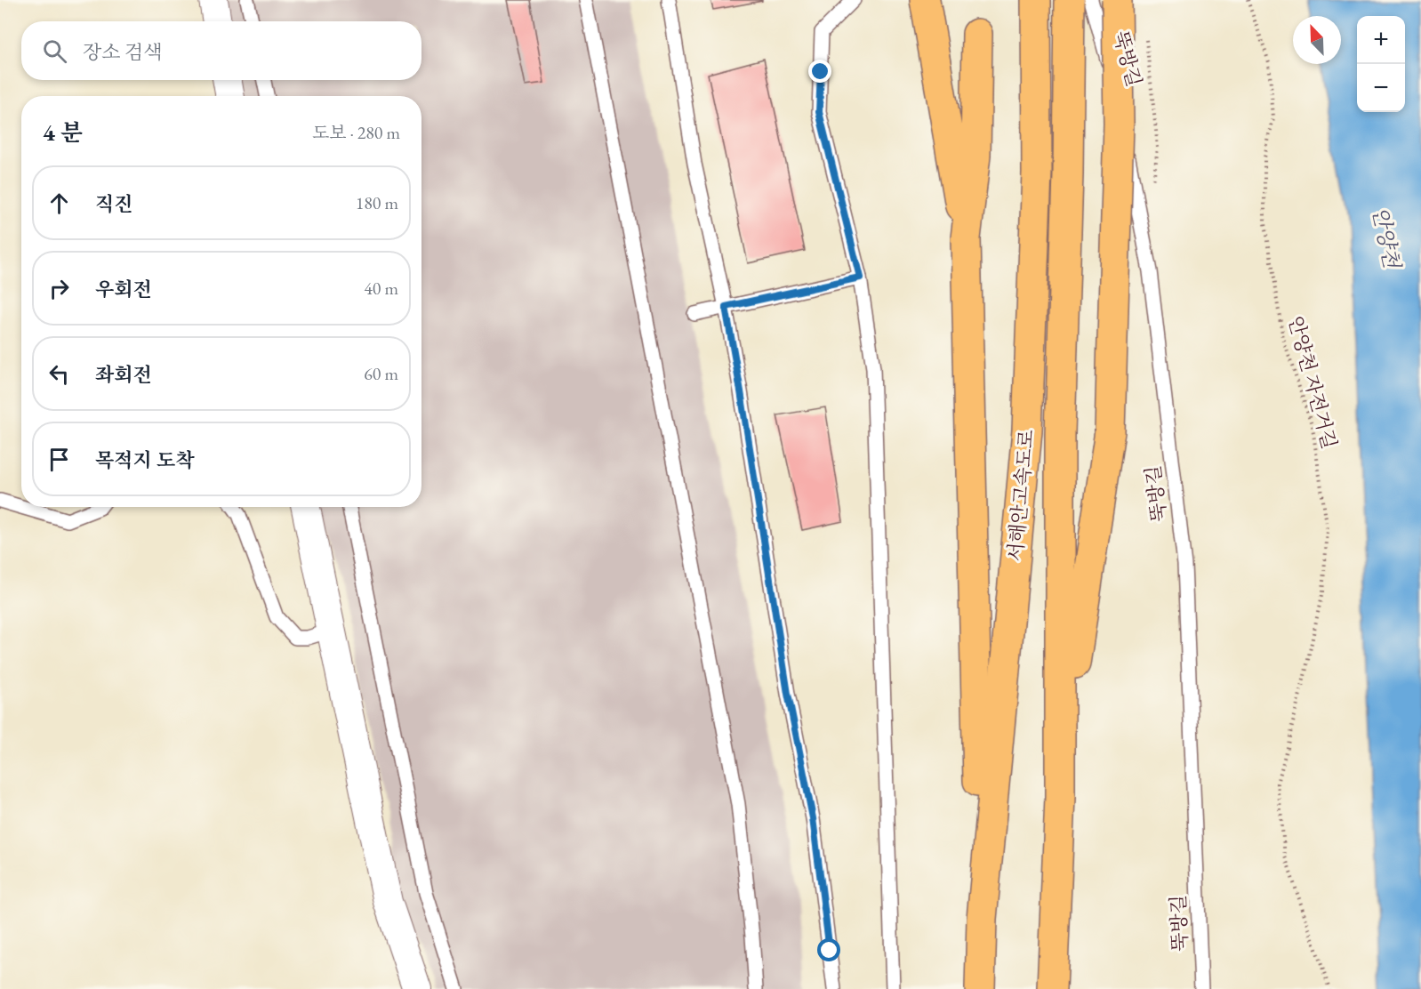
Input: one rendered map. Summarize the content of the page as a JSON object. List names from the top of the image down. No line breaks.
{"streets":{"highway":["서해안고속도로"],"lane":["뚝방길"],"path":["안양천 자전거길"]},"water":["안양천"],"north":"top left","page":{"map_buttons":["+","−"],"search":"장소 검색","heading":["4 분","도보 · 280 m"],"list":[["직진","180 m"],["우회전","40 m"],["좌회전","60 m"],"목적지 도착"]}}
